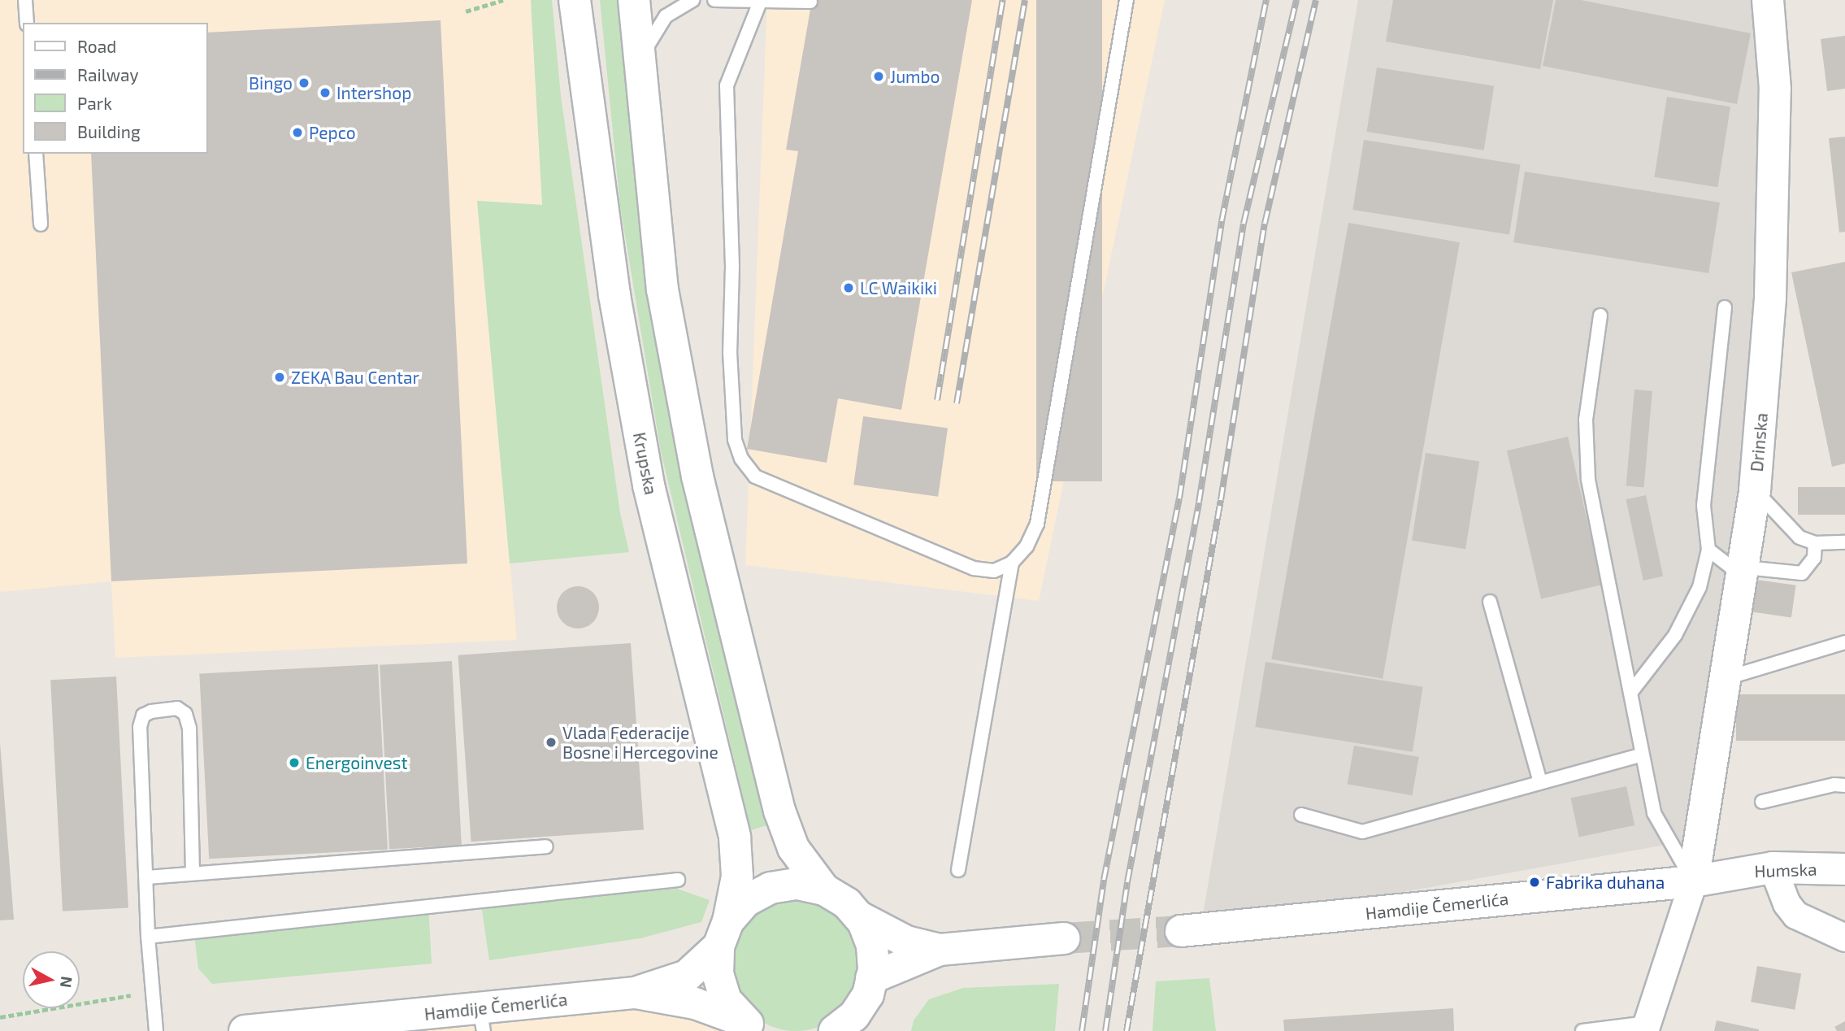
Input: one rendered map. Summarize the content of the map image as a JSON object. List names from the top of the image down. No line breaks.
{"streets":{"main road":["Drinska","Krupska","Humska","Hamdije Čemerlića"]},"crossings":[["Drinska","Humska"],["Drinska","Hamdije Čemerlića"],["Krupska","Hamdije Čemerlića"],["Humska","Hamdije Čemerlića"]],"places":["Jumbo","Bingo","Intershop","Pepco","LC Waikiki","ZEKA Bau Centar","Vlada Federacije Bosne i Hercegovine","Energoinvest","Fabrika duhana"],"legend":["Road","Railway","Park","Building"],"north":"right"}
